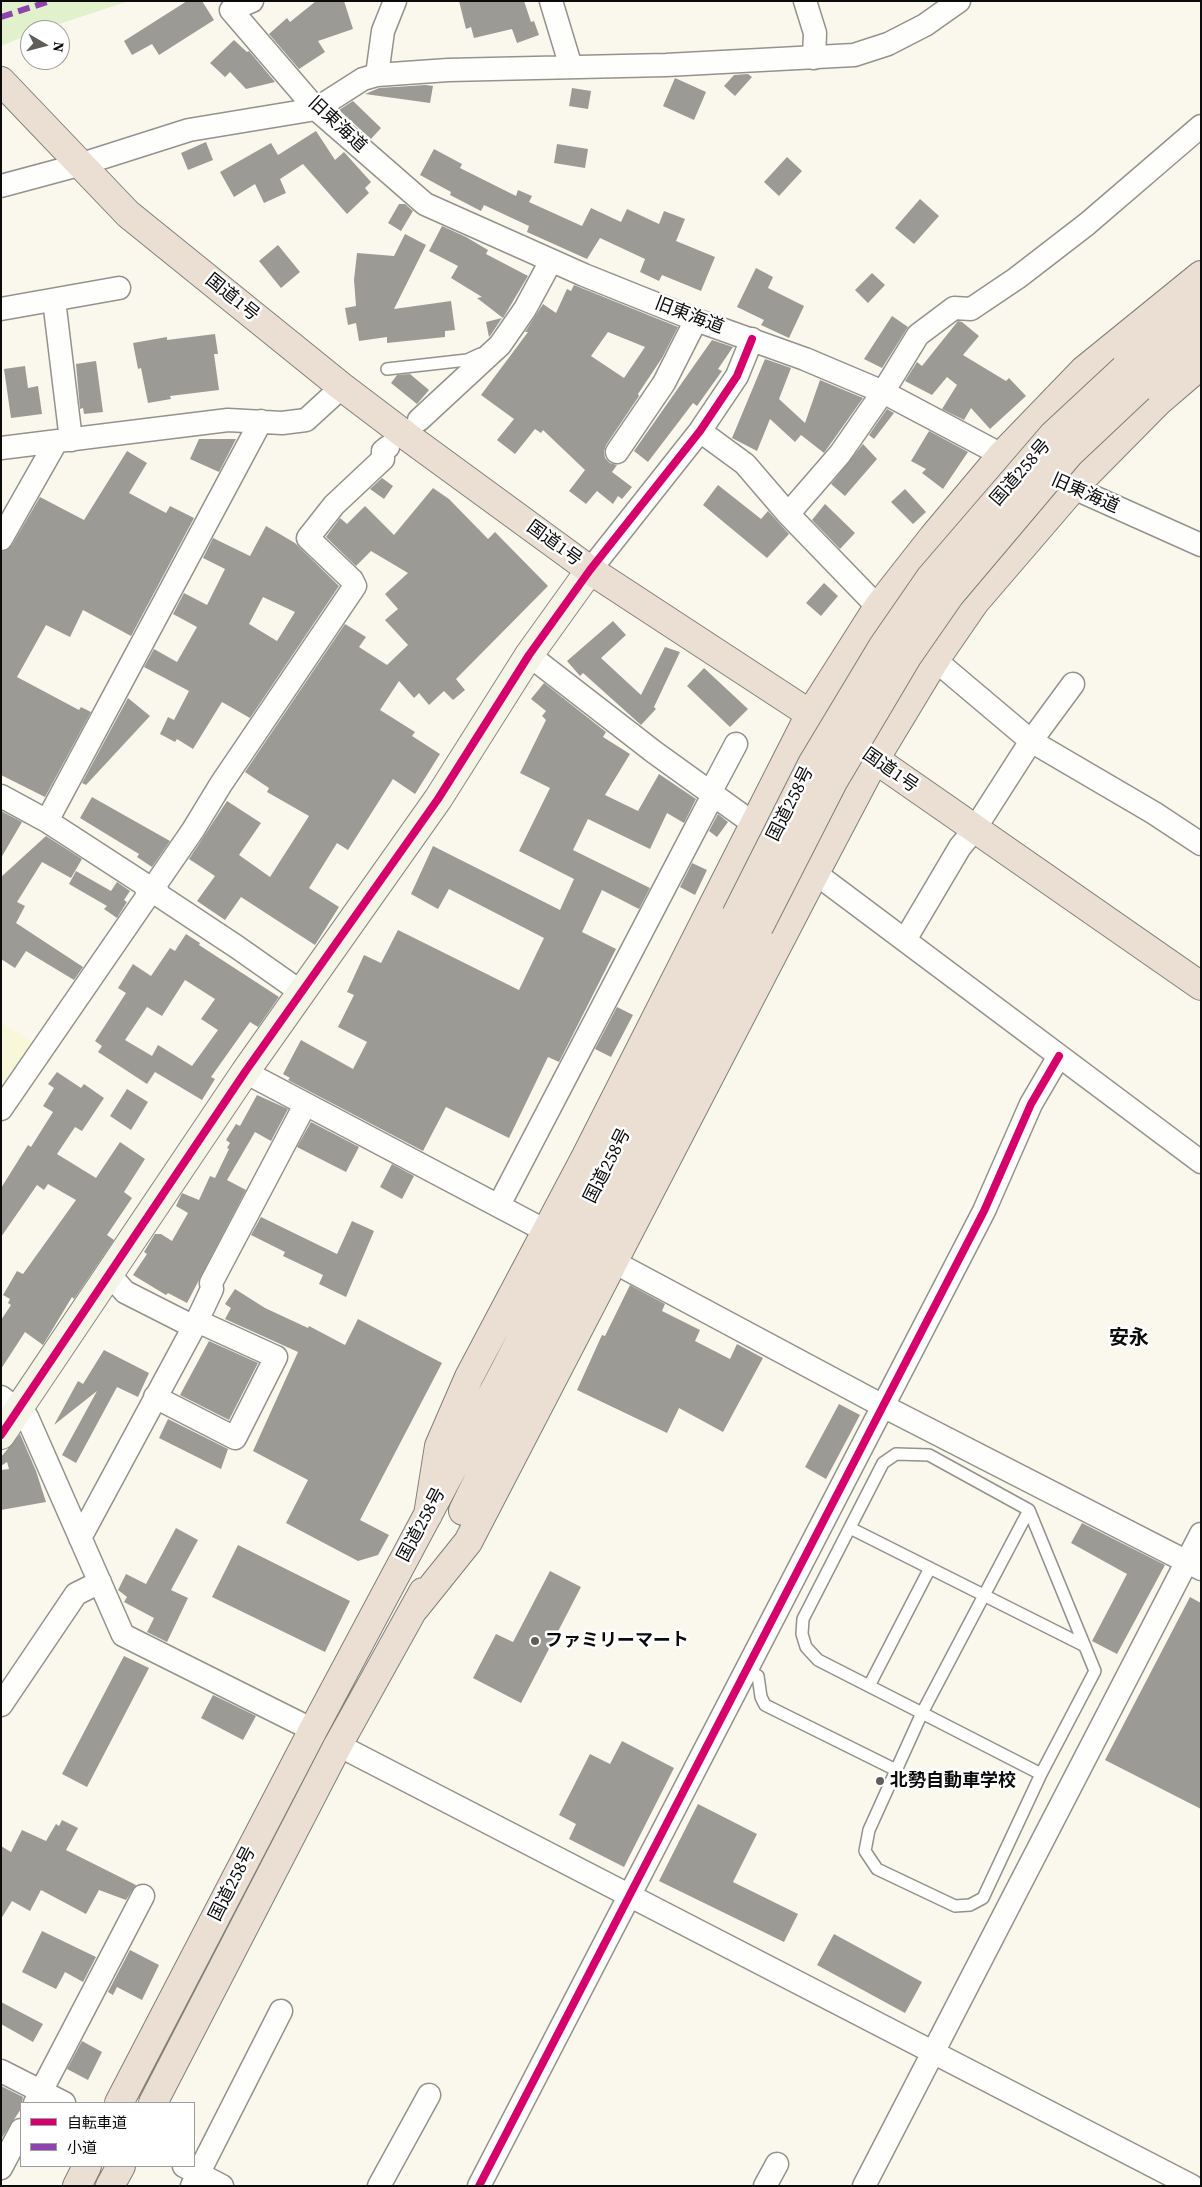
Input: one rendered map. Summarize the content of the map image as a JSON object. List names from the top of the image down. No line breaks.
{"streets":{"highway":["国道1号","国道258号"],"street":["旧東海道"]},"districts":["安永"],"places":["ファミリーマート","北勢自動車学校"],"legend":["自転車道","小道"],"north":"right"}
